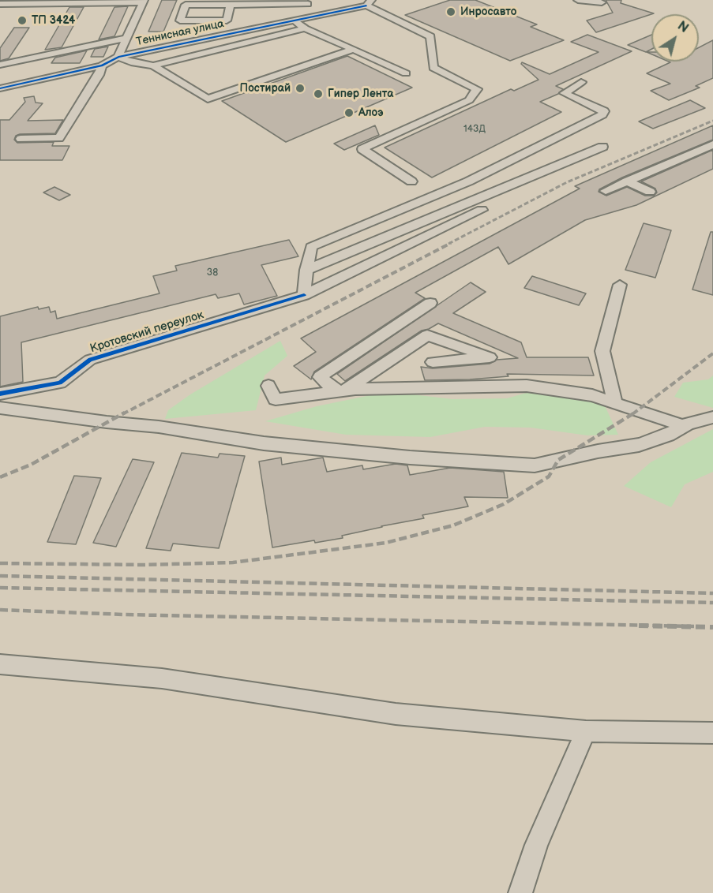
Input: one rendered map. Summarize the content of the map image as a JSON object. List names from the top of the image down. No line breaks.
{"streets":{"street":["Теннисная улица","Кротовский переулок"]},"places":["Инросавто","ТП 3424","Постирай","Гипер Лента","Алоэ"],"house_numbers":["143Д","38"],"north":"top right"}
